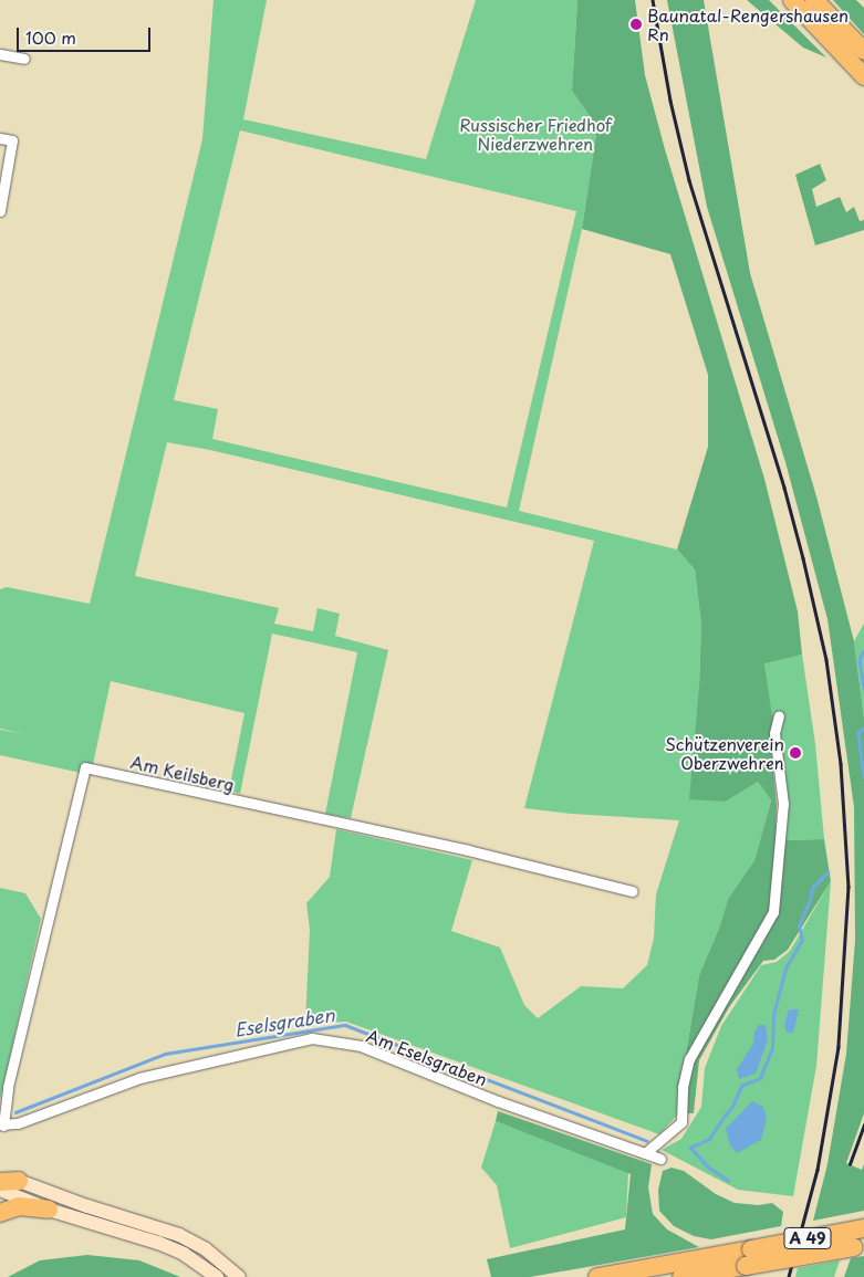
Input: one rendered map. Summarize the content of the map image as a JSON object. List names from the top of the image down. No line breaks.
{"streets":{"highway":["A 49"],"street":["Am Keilsberg","Am Eselsgraben"]},"crossings":[["Am Keilsberg","Am Eselsgraben"]],"water":["Eselsgraben"],"parks":["Russischer Friedhof Niederzwehren"],"places":["Baunatal-Rengershausen Rn","Schützenverein Oberzwehren"],"scale_bar":"100 m"}
